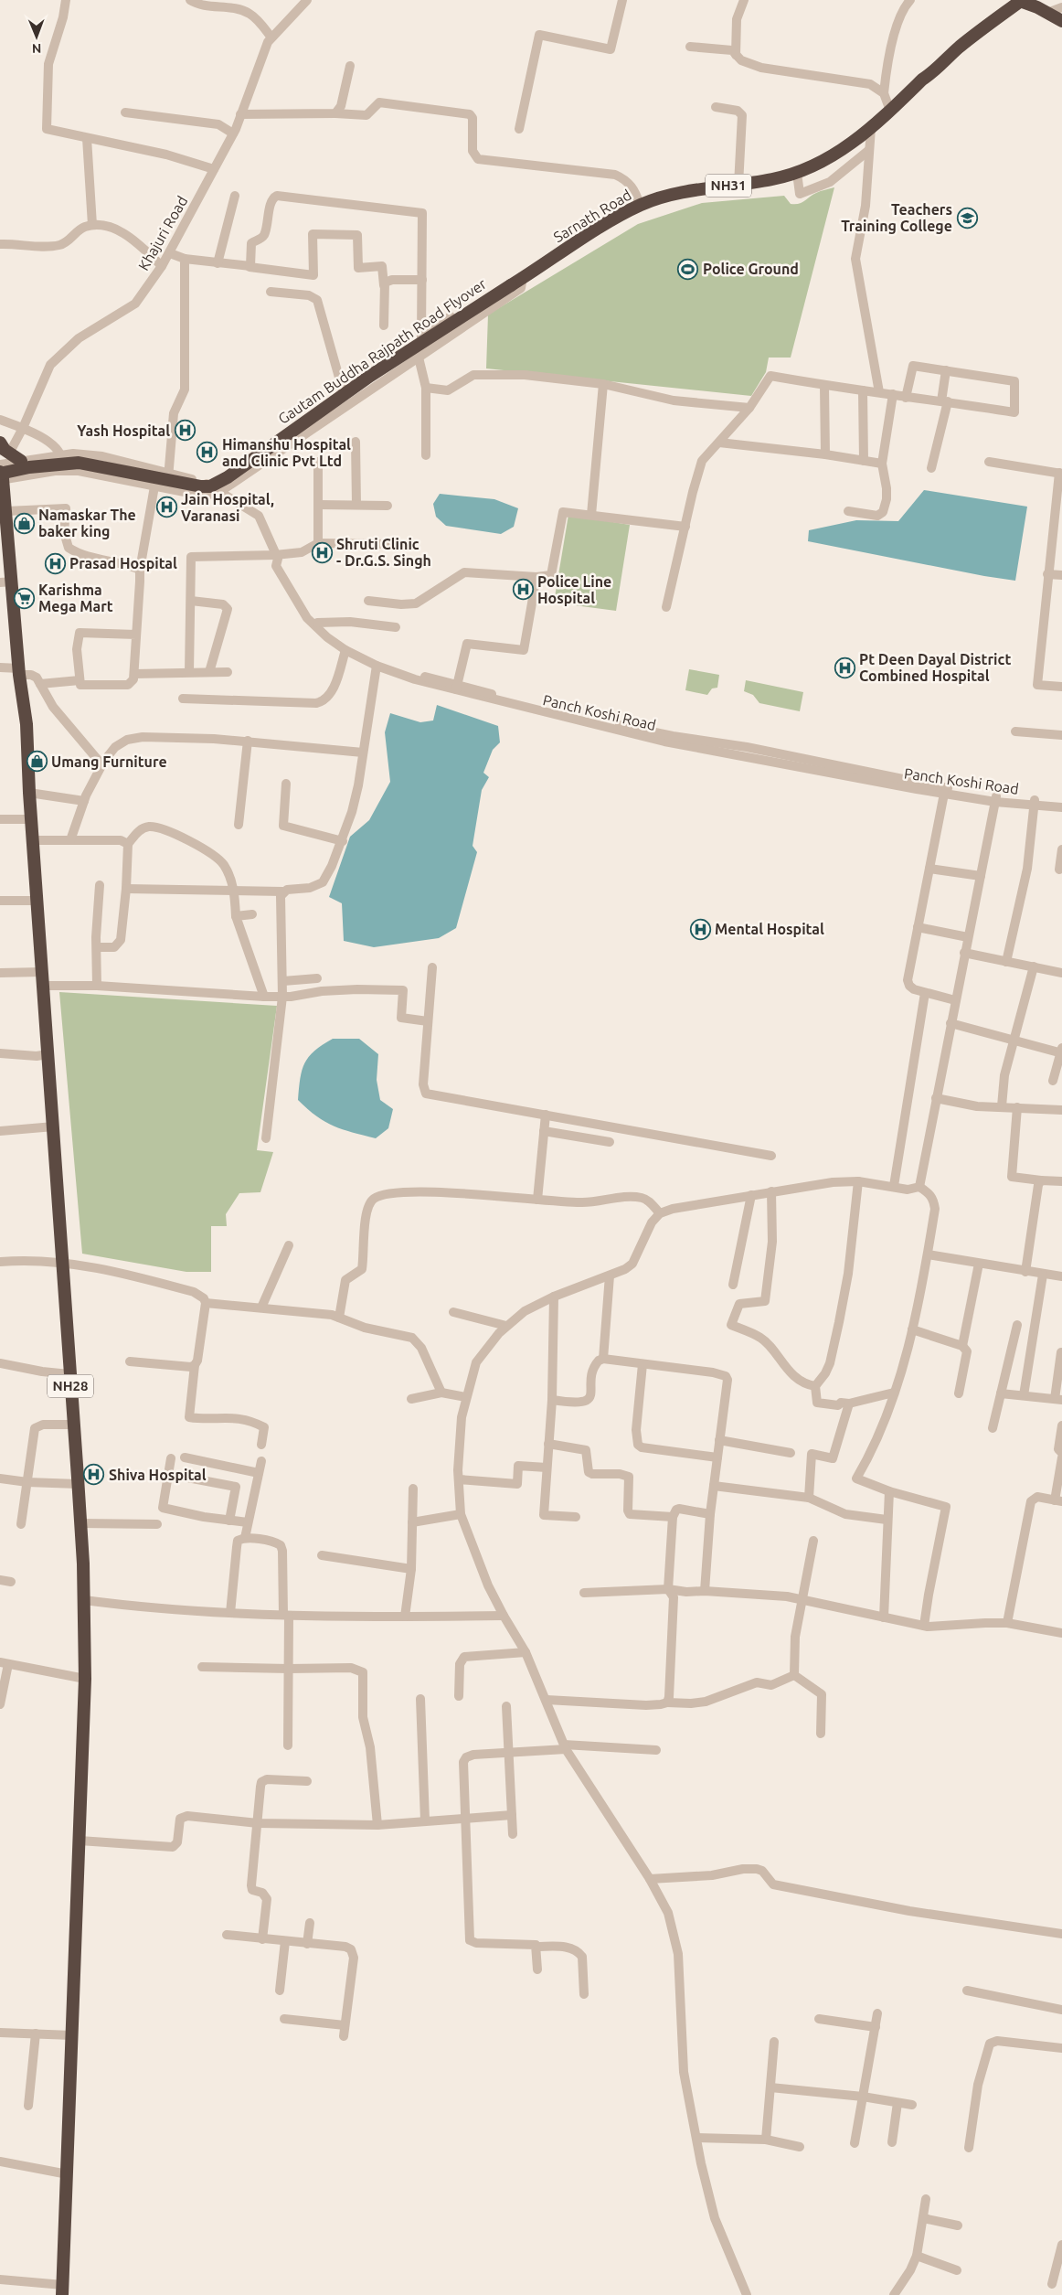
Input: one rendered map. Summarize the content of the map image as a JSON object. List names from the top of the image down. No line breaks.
{"streets":{"highway":["NH31","Sarnath Road","Gautam Buddha Rajpath Road Flyover","NH28"],"street":["Khajuri Road","Panch Koshi Road"]},"crossings":[["Sarnath Road","Gautam Buddha Rajpath Road Flyover"],["Gautam Buddha Rajpath Road Flyover","NH28"]],"places":{"school or university":["Teachers Training College"],"sports":["Police Ground"],"hospital":["Yash Hospital","Himanshu Hospital and Clinic Pvt Ltd","Jain Hospital, Varanasi","Shruti Clinic - Dr.G.S. Singh","Prasad Hospital","Police Line Hospital","Pt Deen Dayal District Combined Hospital","Mental Hospital","Shiva Hospital"],"shop":["Namaskar The baker king","Umang Furniture"],"supermarket":["Karishma Mega Mart"]},"north":"bottom"}
